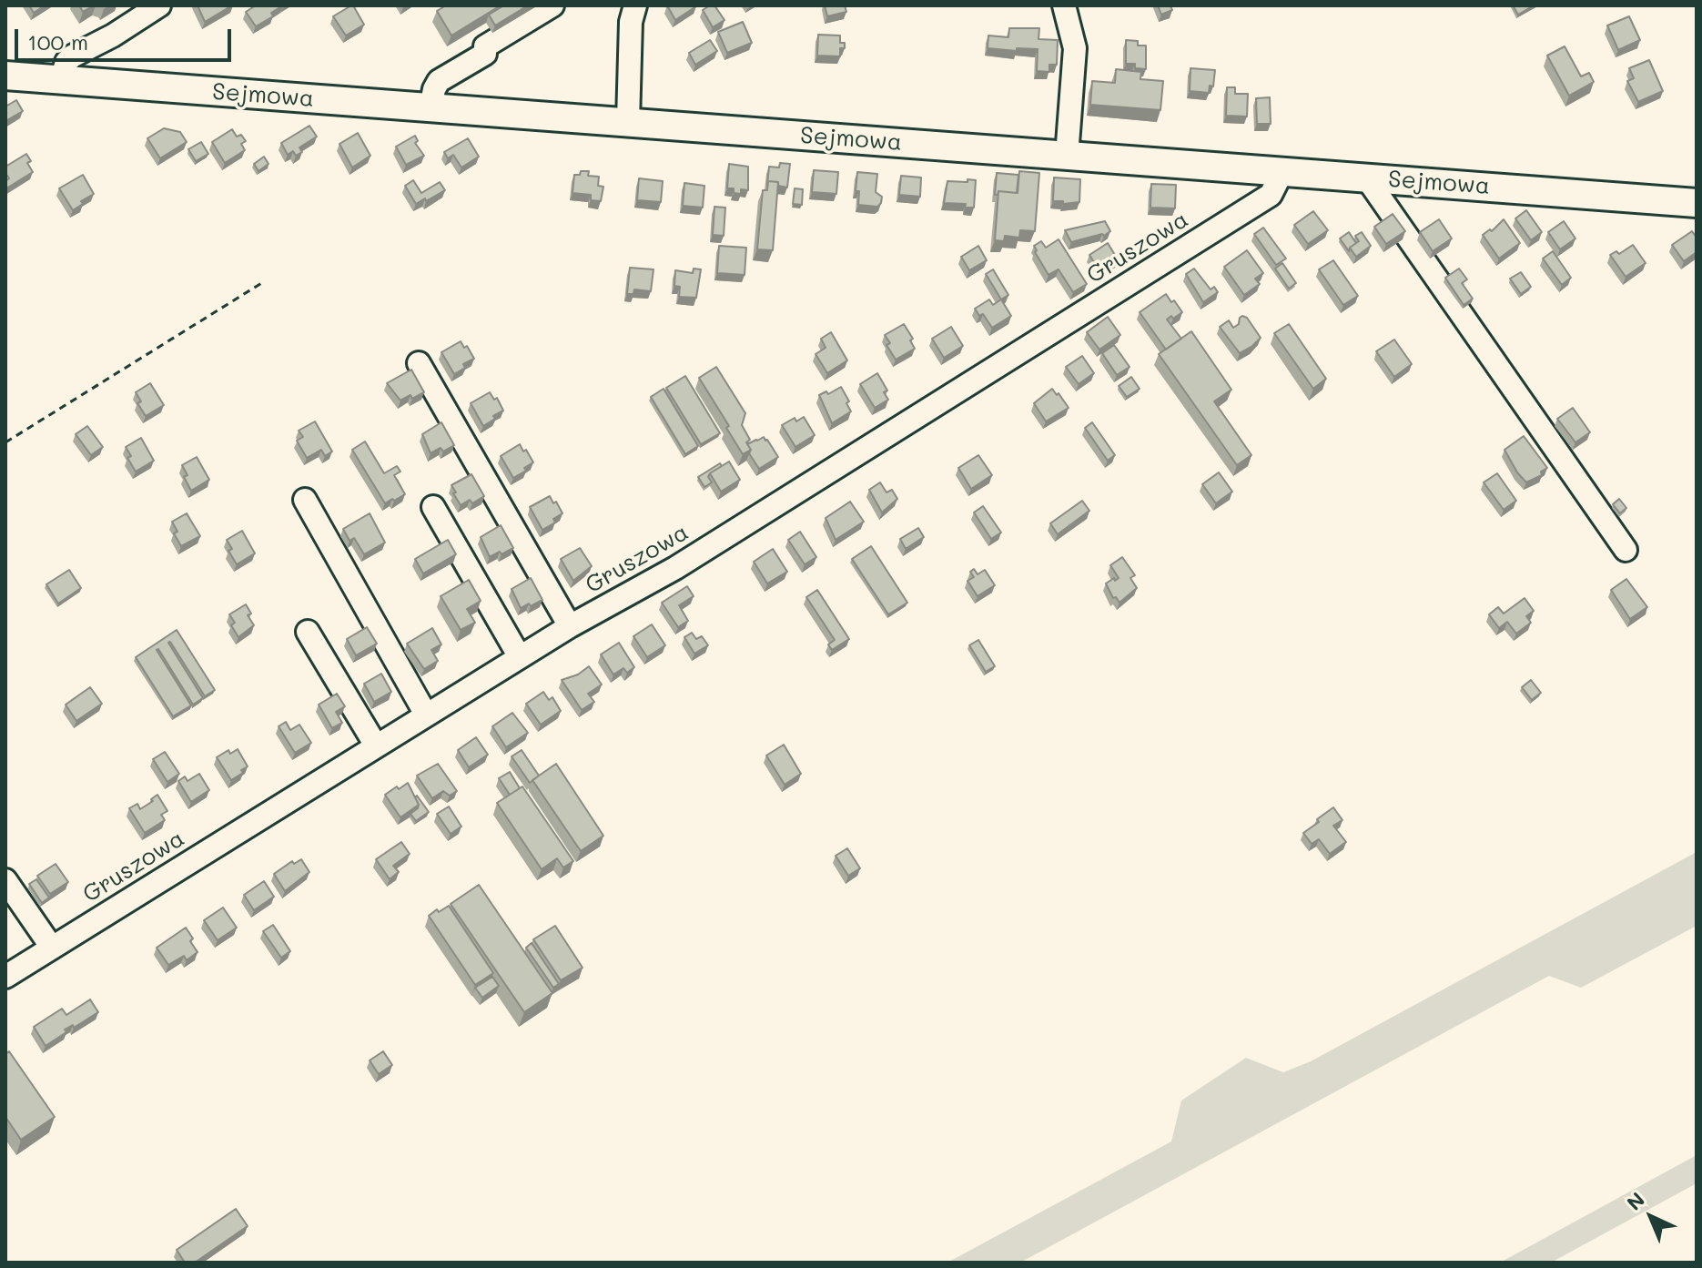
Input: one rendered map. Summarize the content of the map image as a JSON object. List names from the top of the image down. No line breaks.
{"streets":{"main road":["Sejmowa"],"street":["Gruszowa"]},"crossings":[["Sejmowa","Gruszowa"]],"scale_bar":"100 m","north":"top left"}
